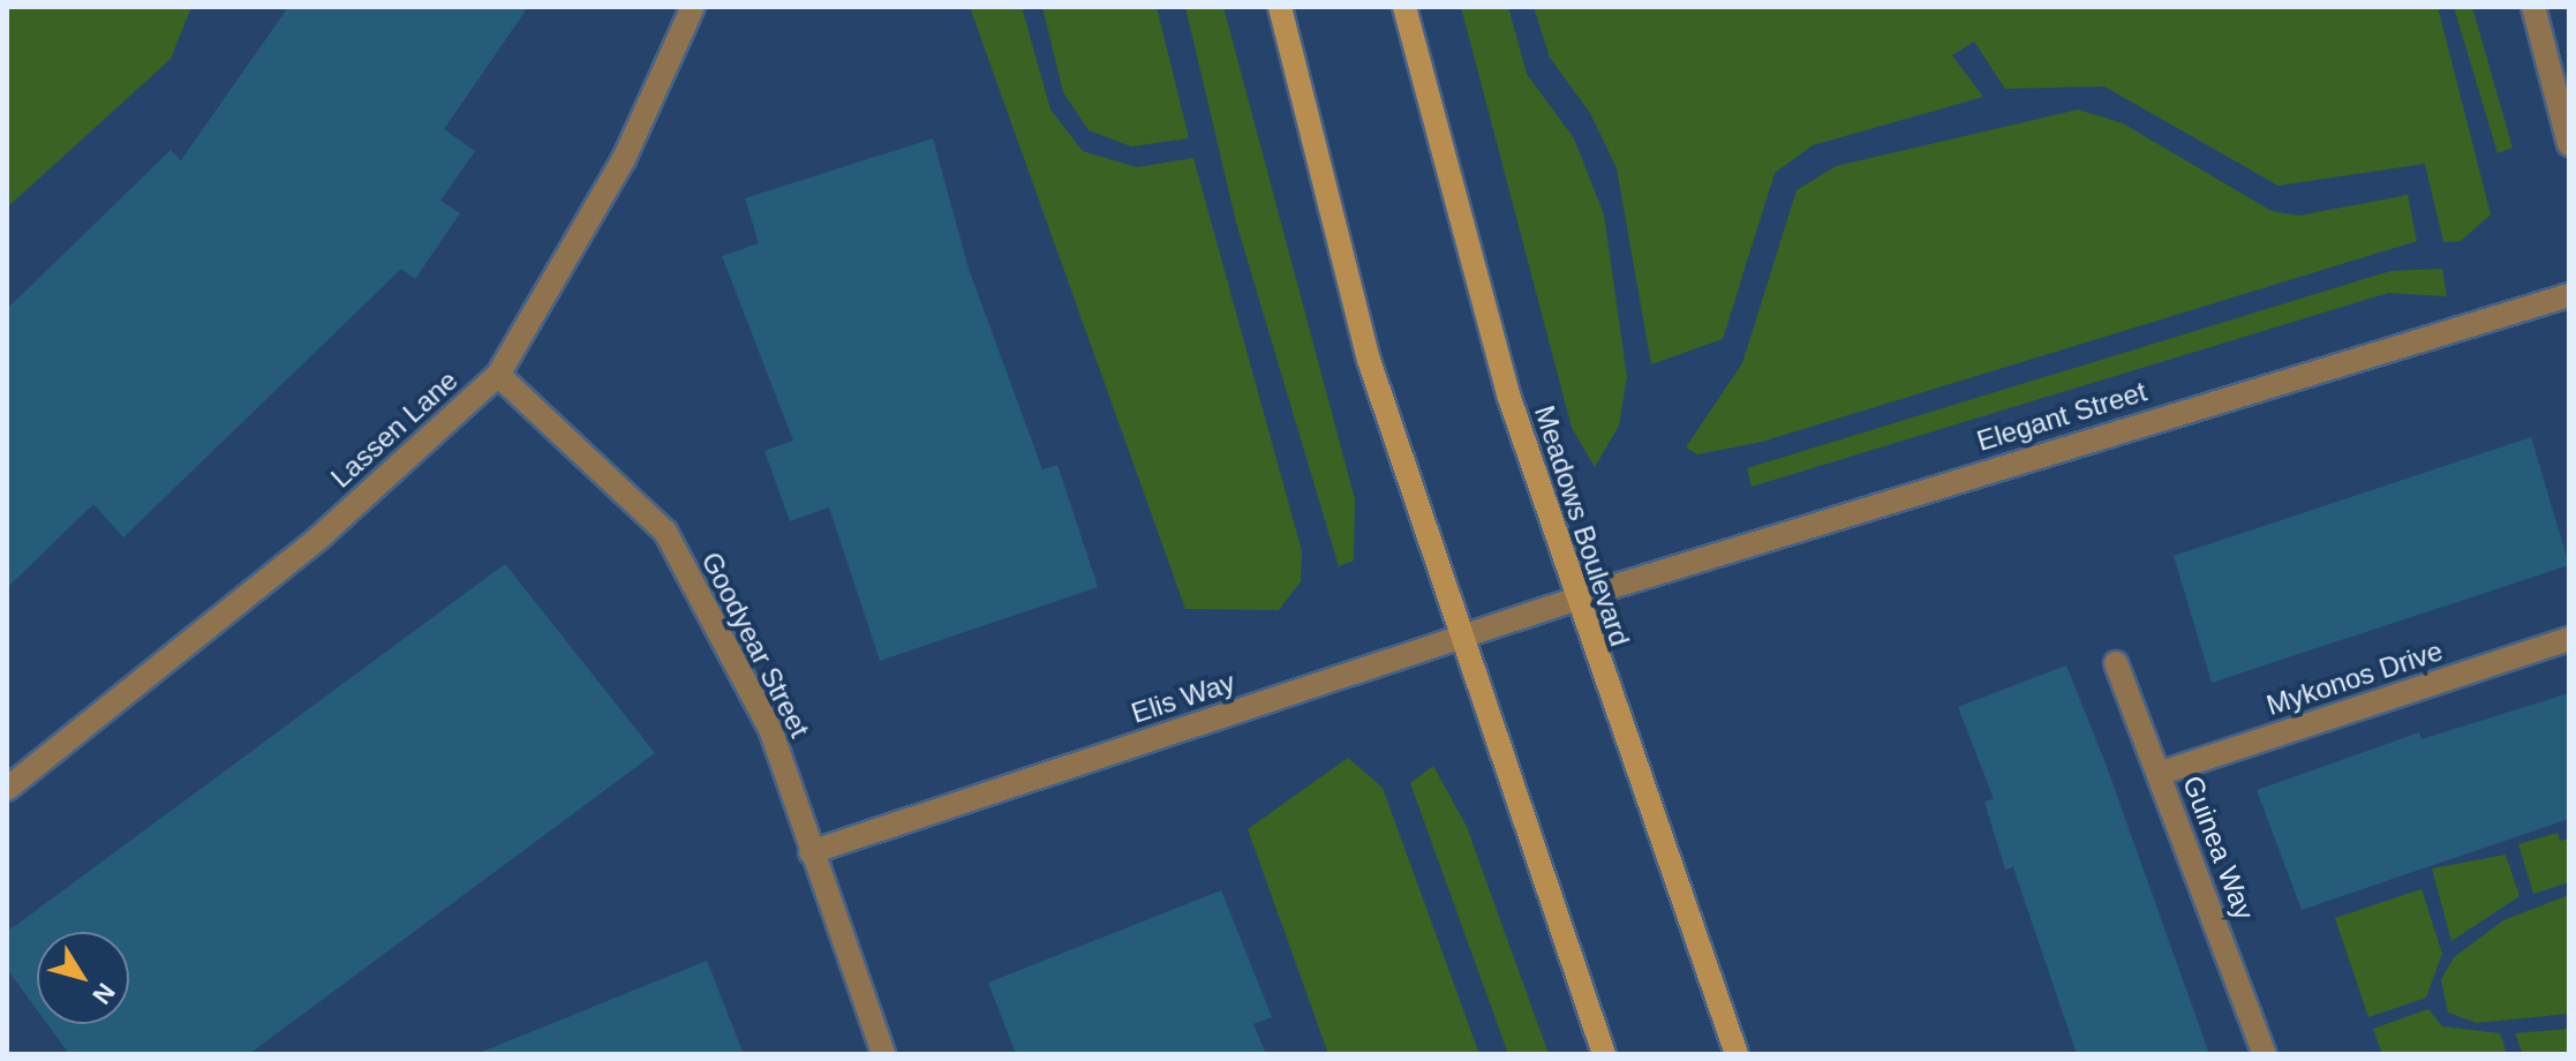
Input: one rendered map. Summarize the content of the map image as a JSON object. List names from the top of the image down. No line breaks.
{"streets":{"main road":["Meadows Boulevard"],"street":["Elegant Street","Lassen Lane","Goodyear Street","Mykonos Drive","Elis Way","Guinea Way"]},"crossings":[["Elegant Street","Meadows Boulevard"],["Elegant Street","Elis Way"],["Lassen Lane","Goodyear Street"],["Meadows Boulevard","Elis Way"],["Goodyear Street","Elis Way"],["Mykonos Drive","Guinea Way"]],"north":"bottom right"}
